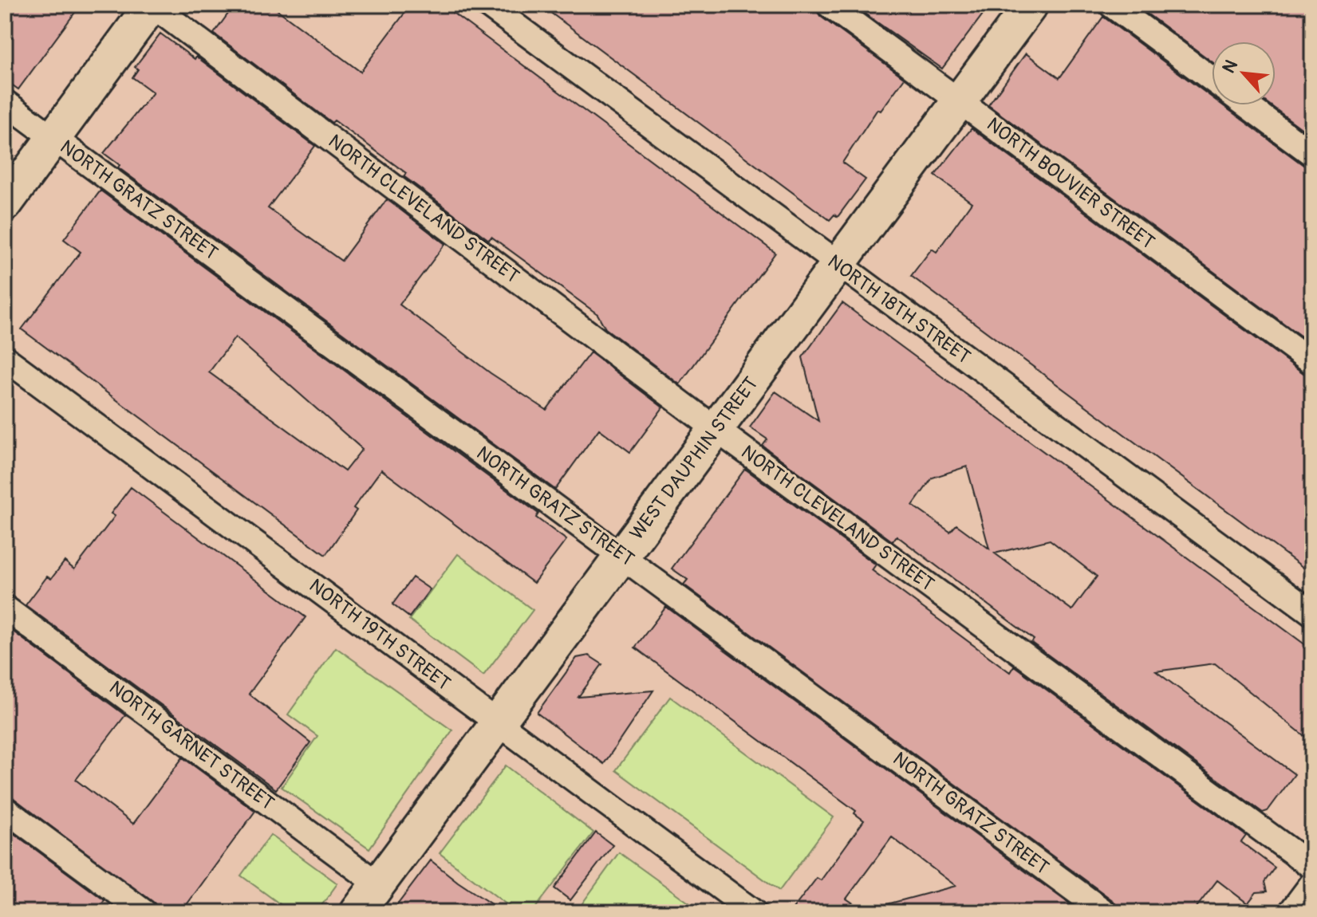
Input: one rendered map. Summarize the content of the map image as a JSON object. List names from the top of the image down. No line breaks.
{"streets":{"street":["NORTH BOUVIER STREET","NORTH GRATZ STREET","NORTH CLEVELAND STREET","NORTH 18TH STREET","WEST DAUPHIN STREET","NORTH 19TH STREET","NORTH GARNET STREET"]},"crossings":[["NORTH BOUVIER STREET","WEST DAUPHIN STREET"],["NORTH GRATZ STREET","WEST DAUPHIN STREET"],["NORTH CLEVELAND STREET","WEST DAUPHIN STREET"],["NORTH 18TH STREET","WEST DAUPHIN STREET"],["WEST DAUPHIN STREET","NORTH 19TH STREET"],["WEST DAUPHIN STREET","NORTH GARNET STREET"]],"north":"top left"}
